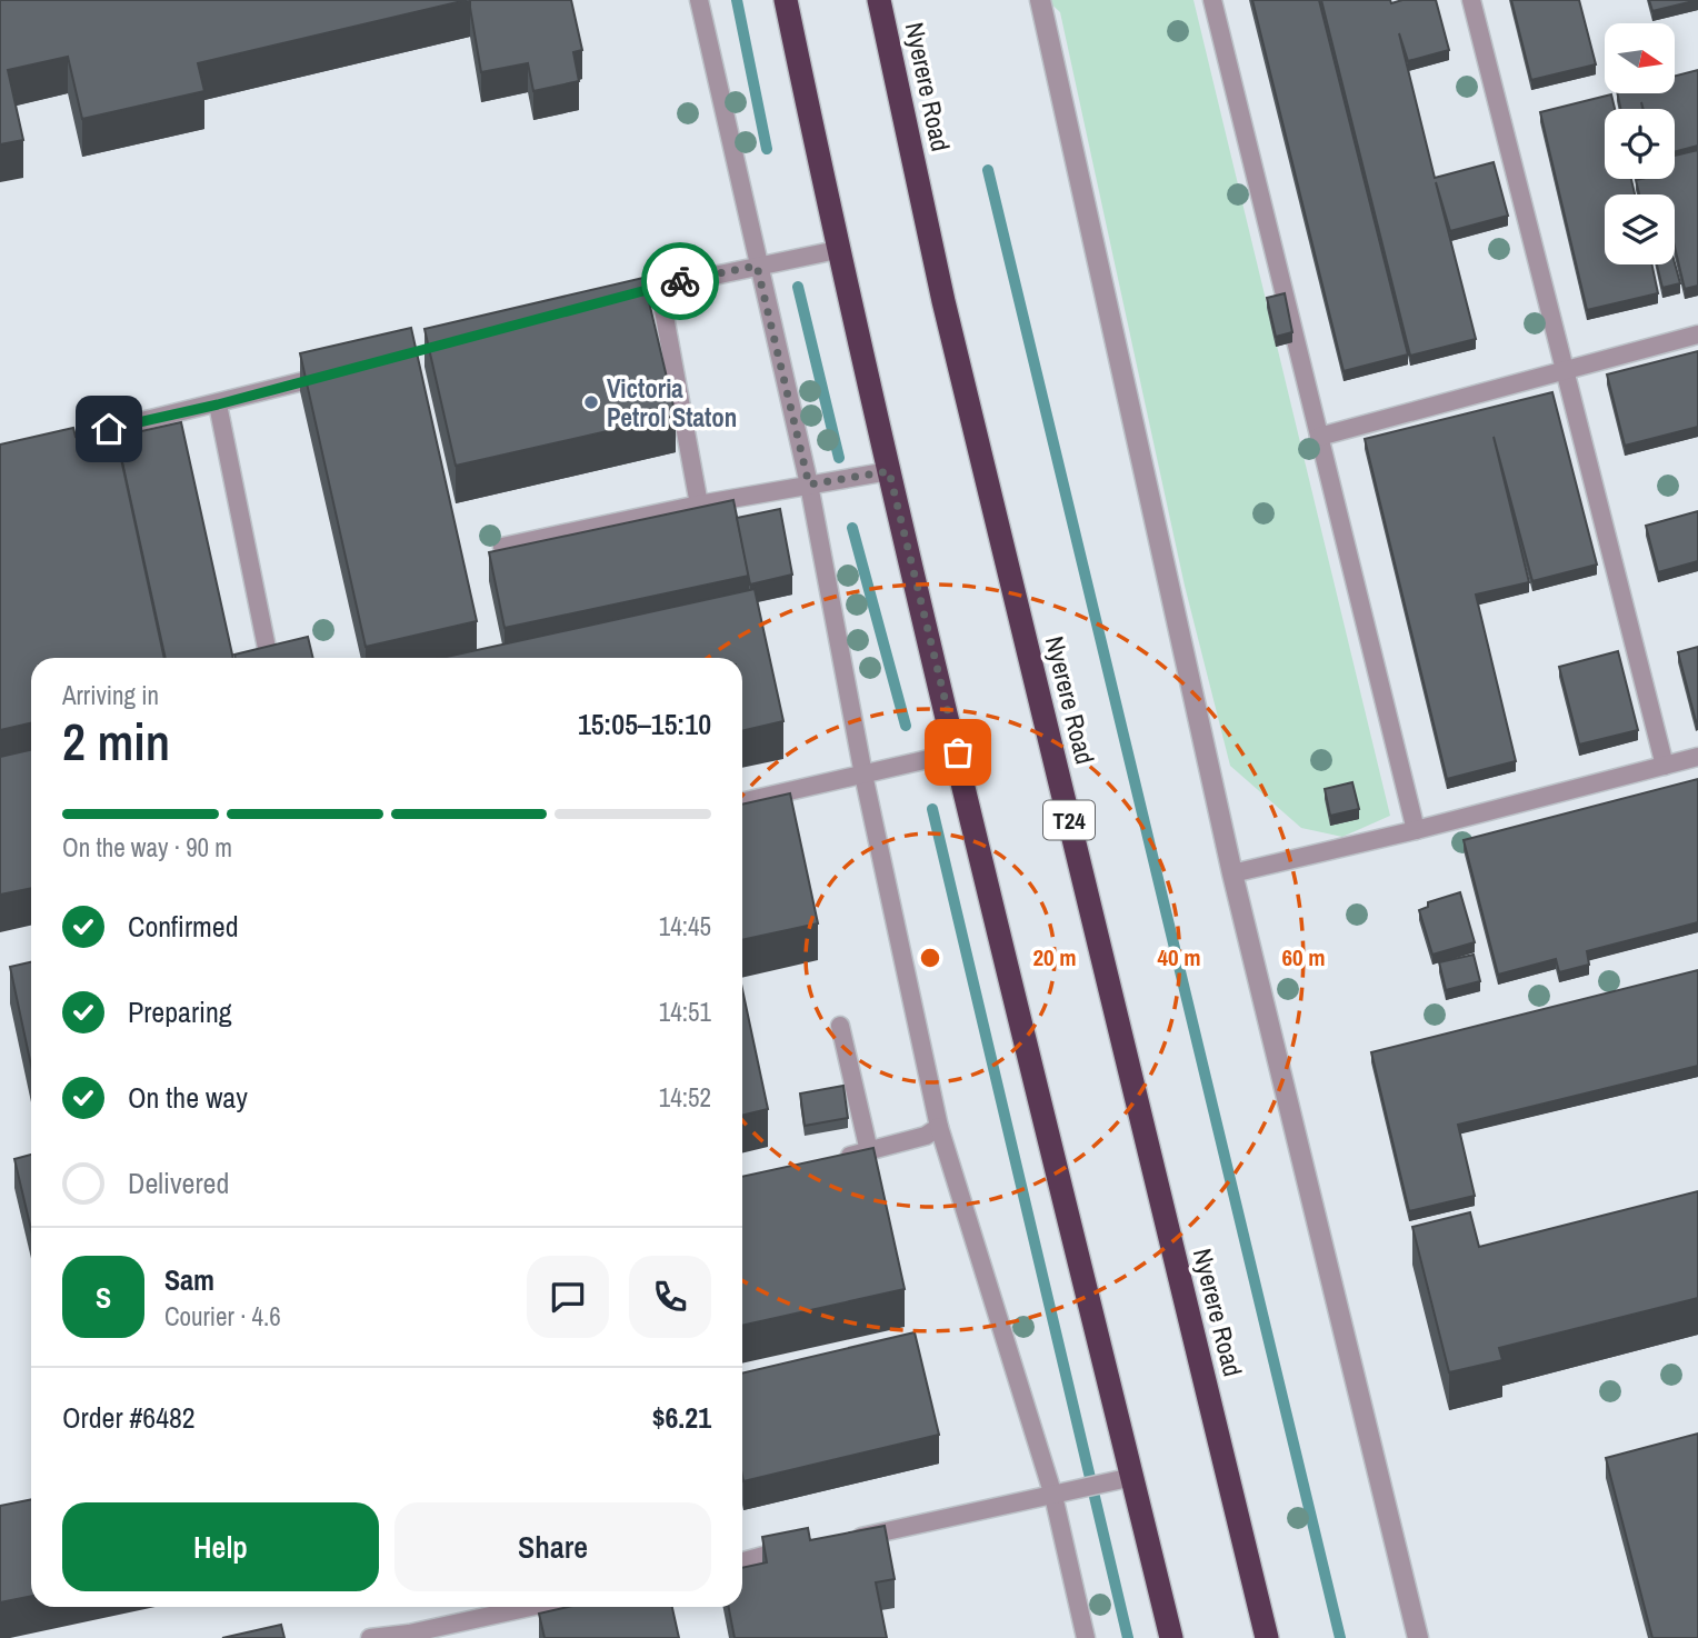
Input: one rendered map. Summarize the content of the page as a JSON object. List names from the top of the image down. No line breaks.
{"streets":{"highway":["Nyerere Road","T24"]},"places":["Victoria Petrol Staton"],"north":"right","page":{"heading":["2 min","Arriving in","15:05–15:10"],"panel":["Sam","Courier · 4.6","Order #6482","$6.21"],"bar":"On the way · 90 m","list":[["Confirmed","14:45"],["Preparing","14:51"],["On the way","14:52"],"Delivered"],"round":"S","buttons":["Help","Share"]},"rings":["20 m","40 m","60 m"]}
